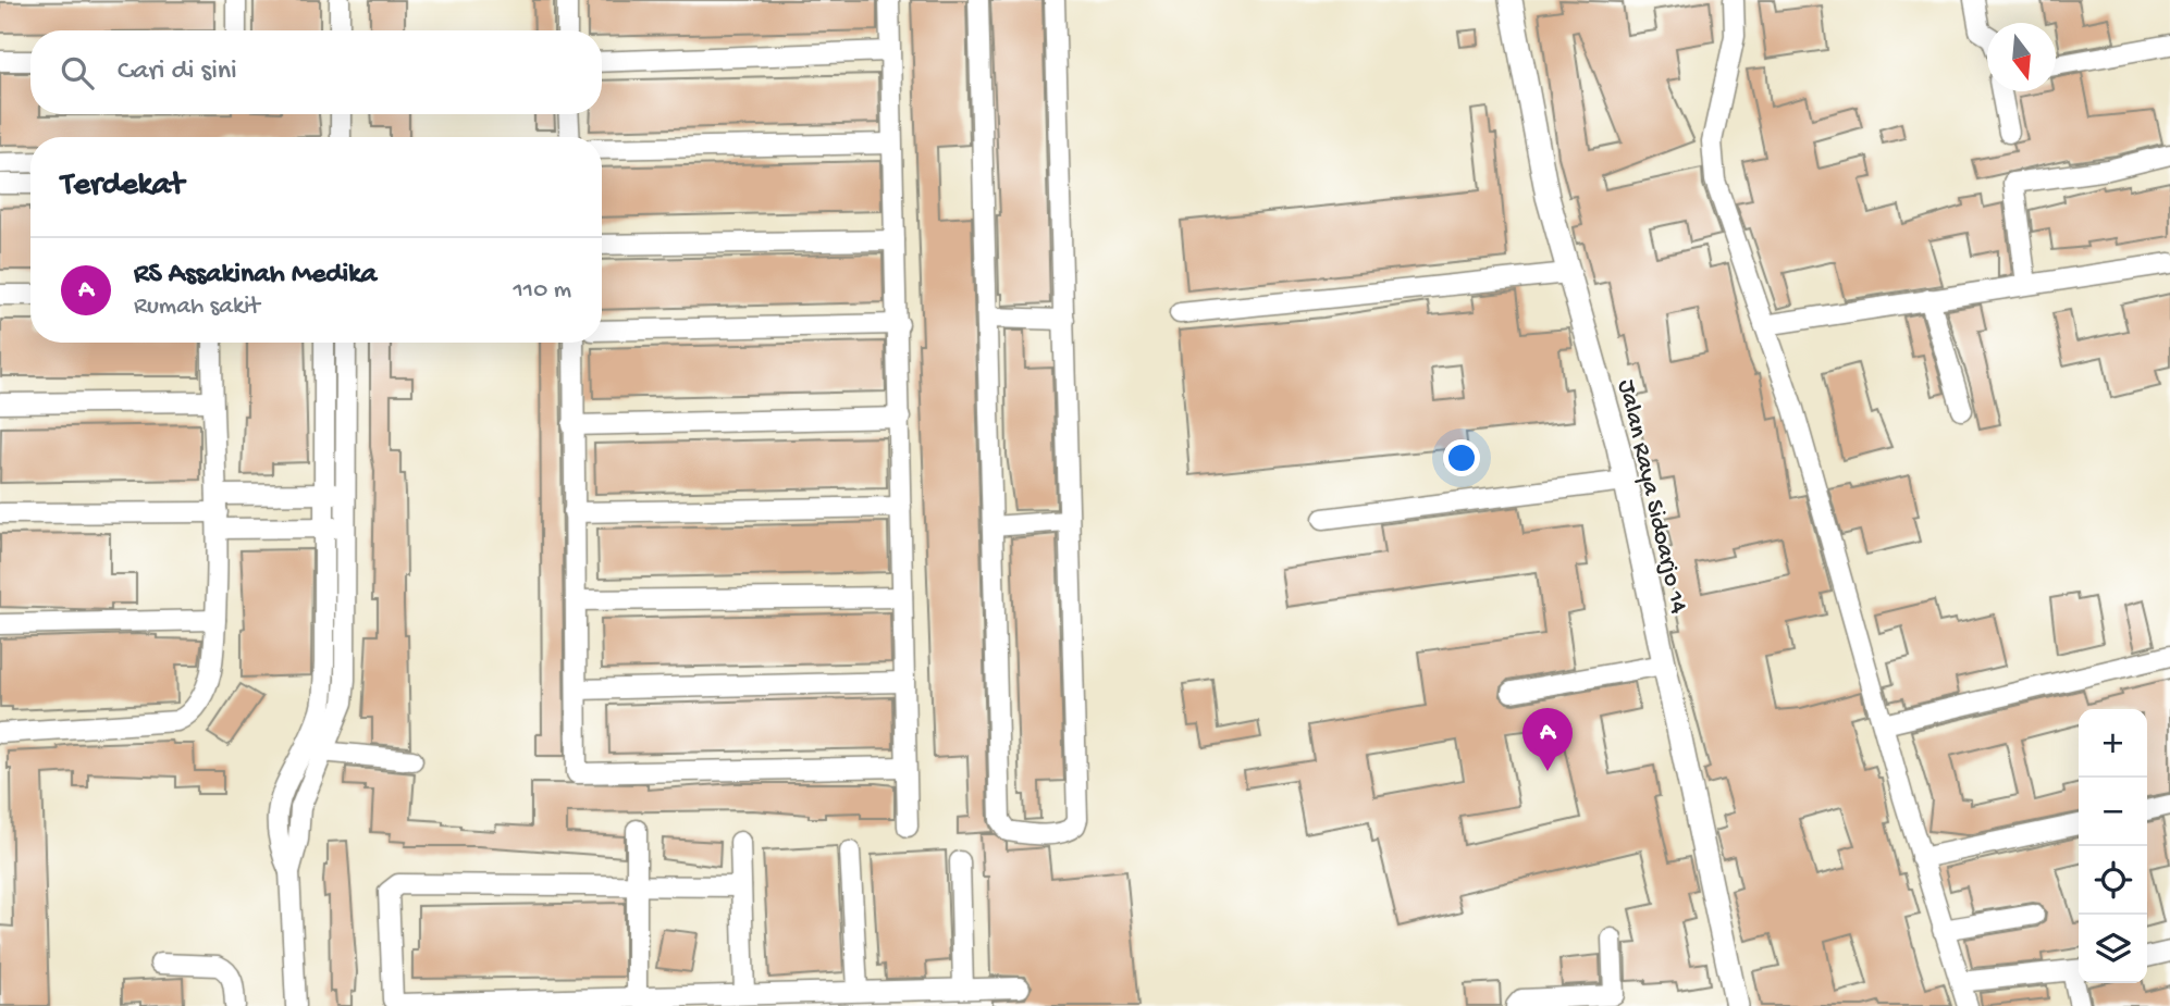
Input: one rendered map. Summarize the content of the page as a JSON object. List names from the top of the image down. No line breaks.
{"streets":{"main road":["Jalan Raya Sidoarjo 14"]},"north":"bottom","page":{"search":"Cari di sini","heading":"Terdekat","list":[{"mark":"A","name":"RS Assakinah Medika","note":"Rumah sakit","value":"110 m"}],"pins":"A","map_buttons":["+","−"]}}
